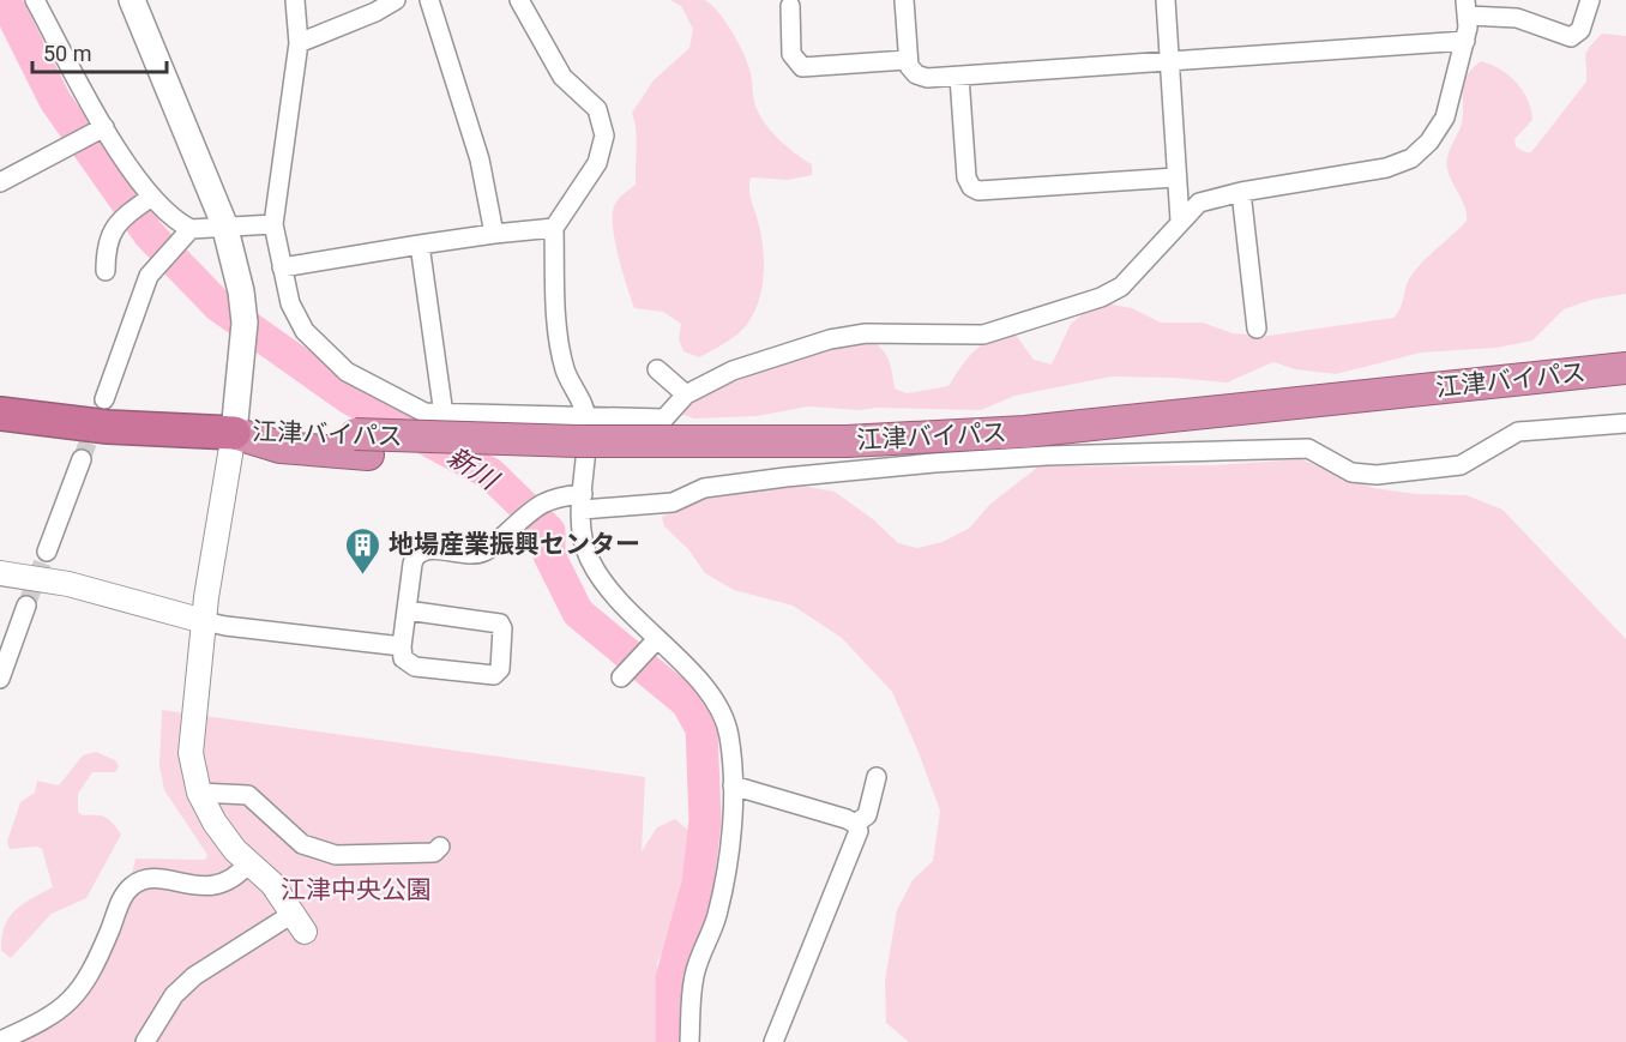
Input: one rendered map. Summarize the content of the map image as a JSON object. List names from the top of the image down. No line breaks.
{"streets":{"highway":["江津バイパス"]},"water":["新川"],"parks":["江津中央公園"],"places":{"building":["地場産業振興センター"]},"scale_bar":"50 m"}
